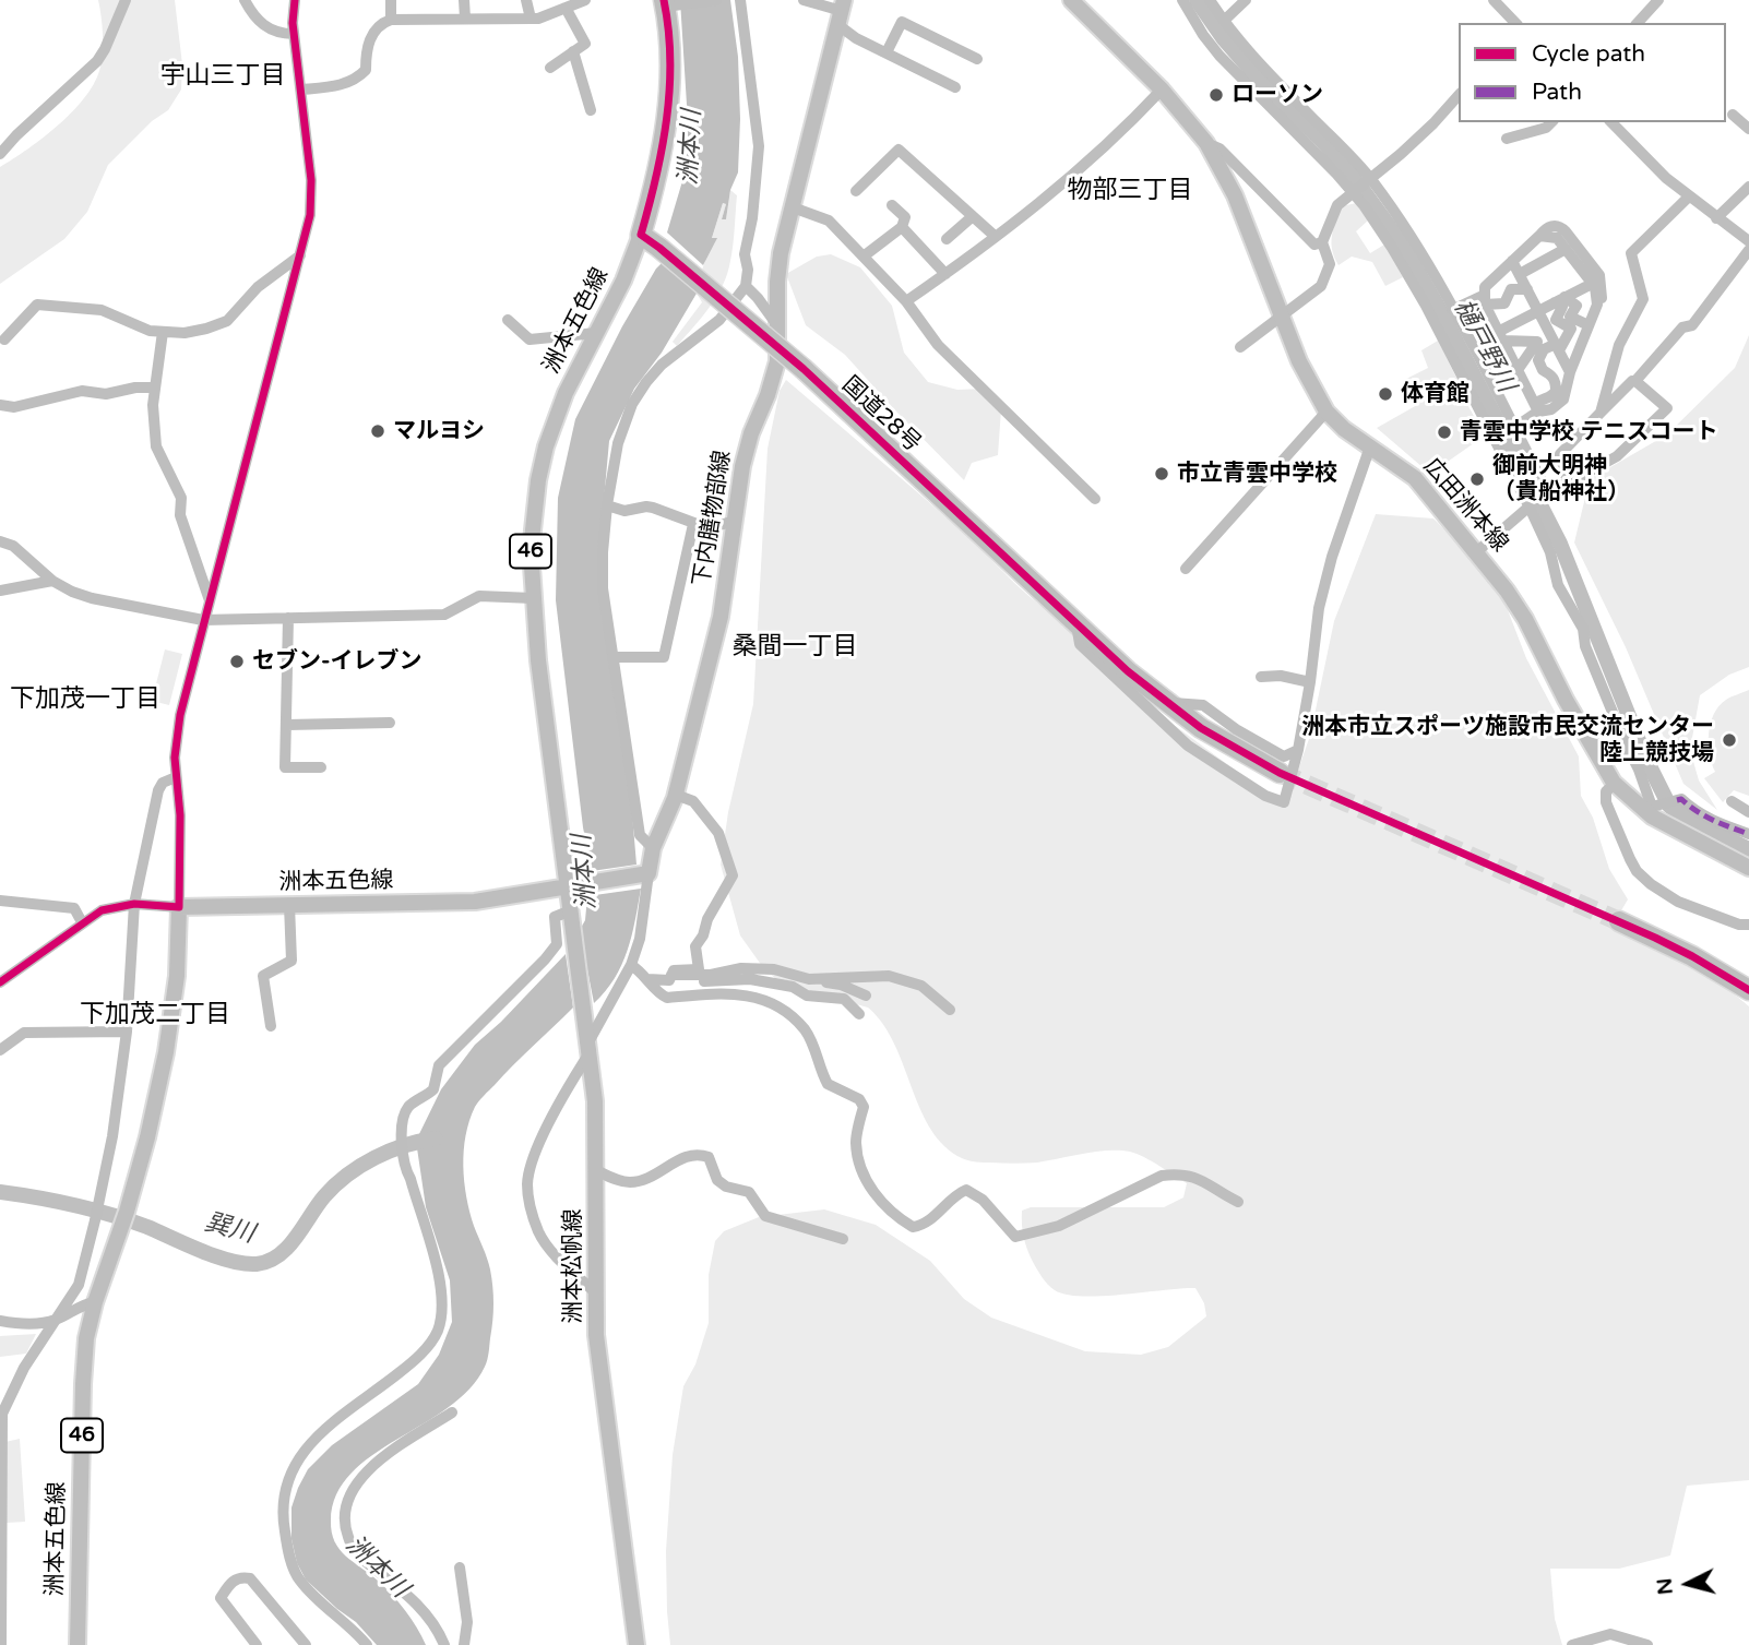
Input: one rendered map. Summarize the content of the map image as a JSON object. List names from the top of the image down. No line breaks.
{"streets":{"highway":["国道28号"],"main road":["洲本五色線","広田洲本線","下内膳物部線","46","洲本松帆線"]},"crossings":[["洲本五色線","国道28号"],["洲本五色線","洲本松帆線"]],"districts":["宇山三丁目","物部三丁目","桑間一丁目","下加茂一丁目","下加茂二丁目"],"water":["洲本川","樋戸野川","巽川"],"places":["ローソン","体育館","マルヨシ","青雲中学校 テニスコート","市立青雲中学校","御前大明神 （貴船神社）","セブン-イレブン","洲本市立スポーツ施設市民交流センター 陸上競技場"],"legend":["Cycle path","Path"],"north":"left"}
